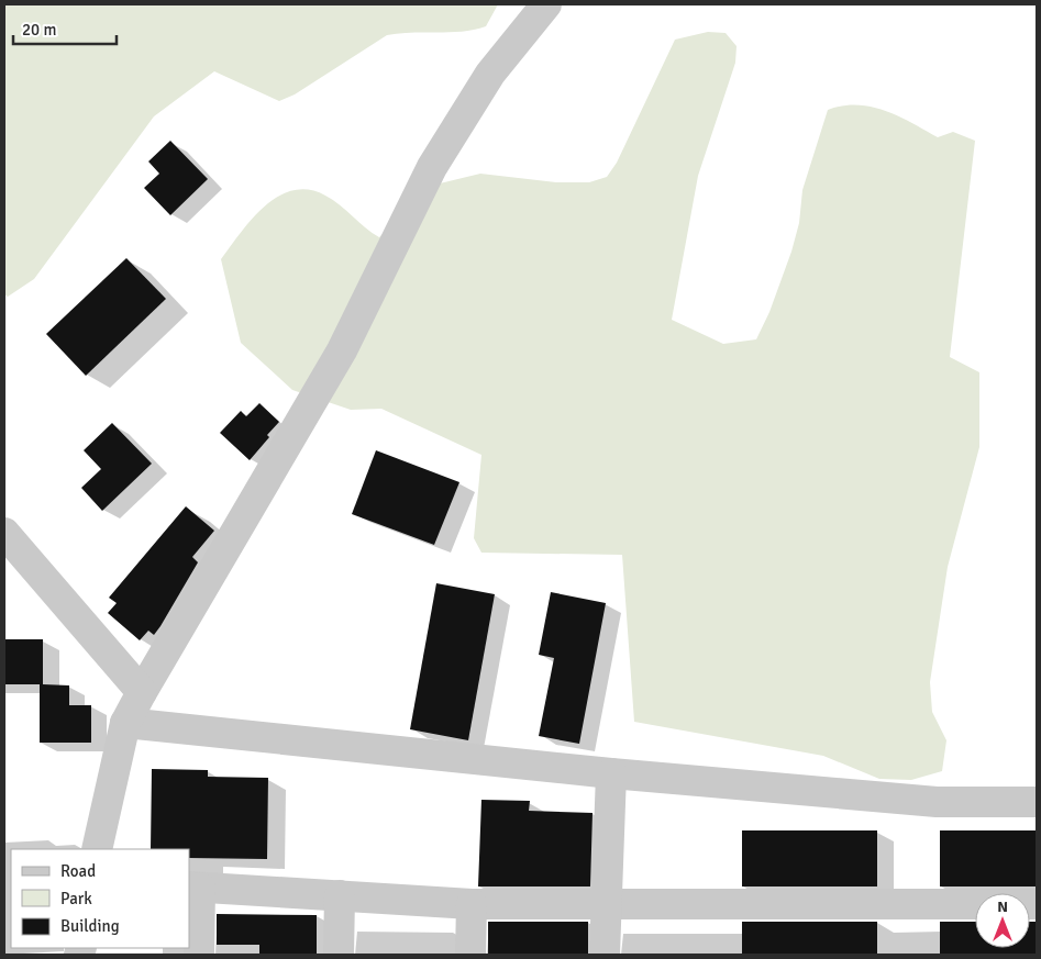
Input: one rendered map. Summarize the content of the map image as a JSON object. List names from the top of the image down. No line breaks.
{"legend":["Road","Park","Building"],"scale_bar":"20 m","north":"top"}
